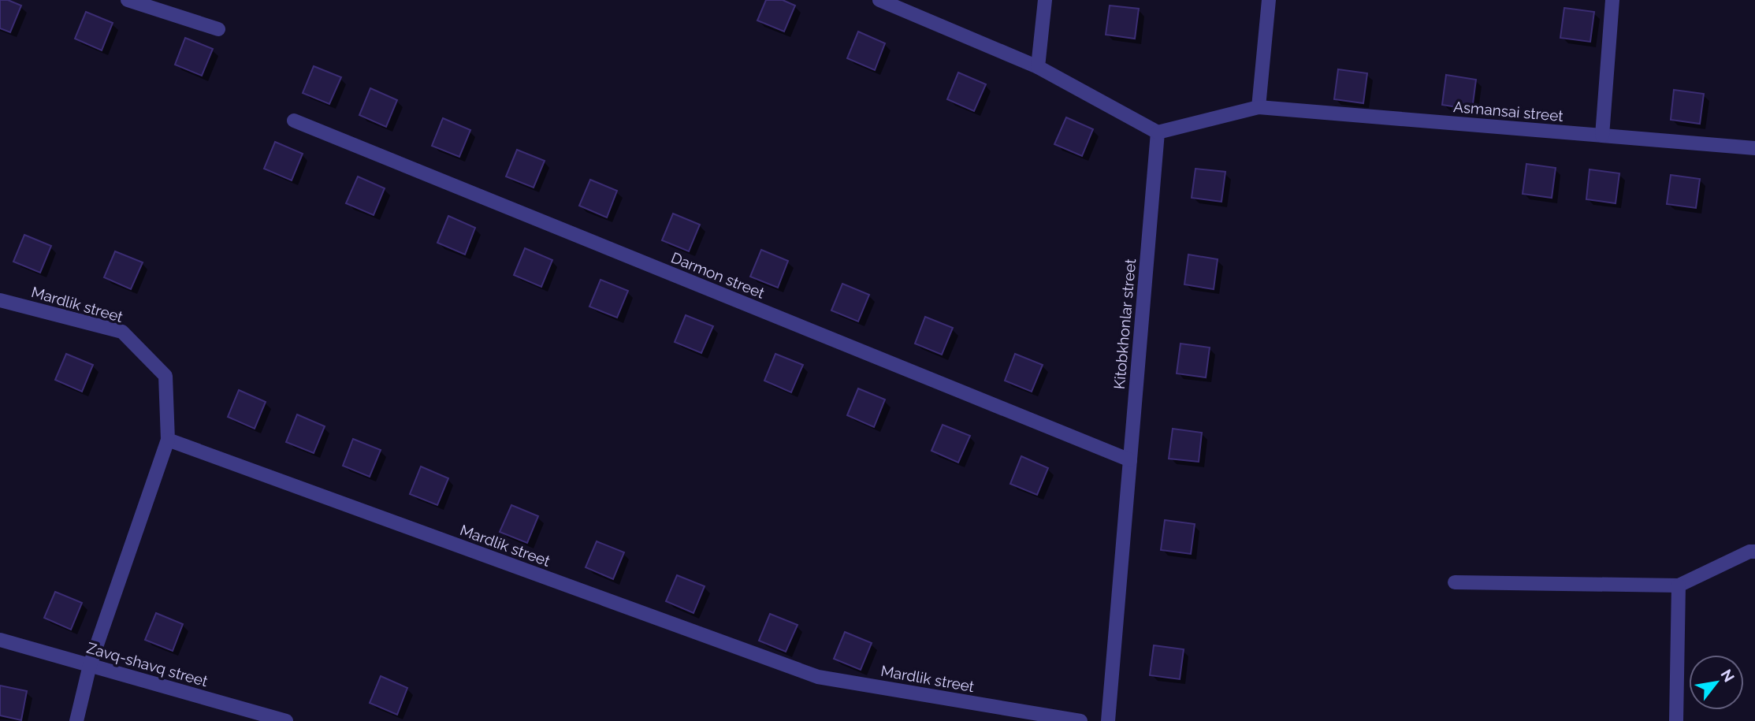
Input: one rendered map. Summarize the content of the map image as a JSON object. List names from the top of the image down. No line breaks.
{"streets":{"street":["Asmansai street","Darmon street","Mardlik street","Kitobkhonlar street","Zavq-shavq street"]},"crossings":[["Asmansai street","Kitobkhonlar street"],["Darmon street","Kitobkhonlar street"]],"north":"top right"}
